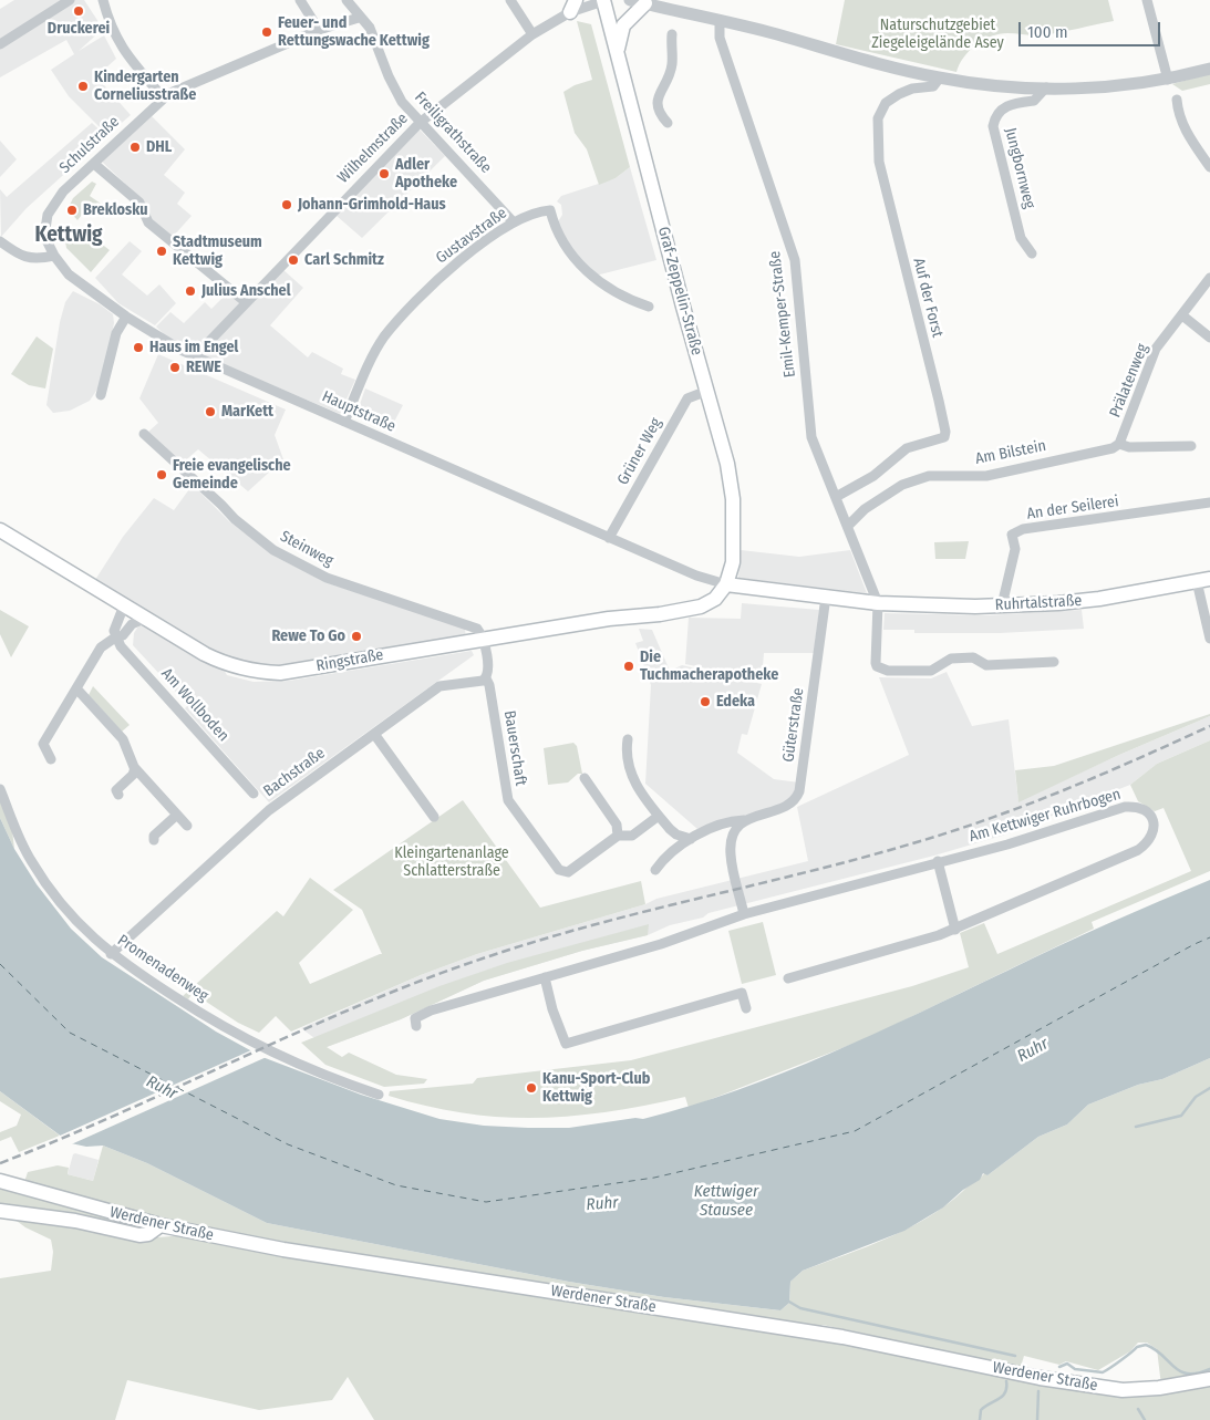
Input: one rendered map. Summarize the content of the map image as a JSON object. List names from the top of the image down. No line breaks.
{"streets":{"main road":["Graf-Zeppelin-Straße","Ruhrtalstraße","Ringstraße","Werdener Straße"],"street":["Freiligrathstraße","Schulstraße","Wilhelmstraße","Jungbornweg","Gustavstraße","Auf der Forst","Emil-Kemper-Straße","Prälatenweg","Hauptstraße","Grüner Weg","Am Bilstein","An der Seilerei","Steinweg","Am Wollboden","Güterstraße","Bauerschaft","Bachstraße","Am Kettwiger Ruhrbogen","Promenadenweg"]},"crossings":[["Freiligrathstraße","Schulstraße"],["Freiligrathstraße","Wilhelmstraße"],["Freiligrathstraße","Gustavstraße"],["Schulstraße","Hauptstraße"],["Wilhelmstraße","Graf-Zeppelin-Straße"],["Wilhelmstraße","Hauptstraße"],["Gustavstraße","Hauptstraße"],["Graf-Zeppelin-Straße","Hauptstraße"],["Graf-Zeppelin-Straße","Grüner Weg"],["Graf-Zeppelin-Straße","Ruhrtalstraße"],["Graf-Zeppelin-Straße","Ringstraße"],["Auf der Forst","Emil-Kemper-Straße"],["Emil-Kemper-Straße","Am Bilstein"],["Emil-Kemper-Straße","Ruhrtalstraße"],["Prälatenweg","Am Bilstein"],["Hauptstraße","Grüner Weg"],["Hauptstraße","Ruhrtalstraße"],["Hauptstraße","Ringstraße"],["An der Seilerei","Ruhrtalstraße"],["Steinweg","Ringstraße"],["Ruhrtalstraße","Ringstraße"],["Ruhrtalstraße","Güterstraße"],["Bauerschaft","Bachstraße"],["Bachstraße","Promenadenweg"]],"districts":["Kettwig"],"water":["Ruhr","Kettwiger Stausee"],"parks":["Naturschutzgebiet Ziegeleigelände Asey","Kleingartenanlage Schlatterstraße"],"places":["Druckerei","Feuer- und Rettungswache Kettwig","Kindergarten Corneliusstraße","DHL","Adler Apotheke","Johann-Grimhold-Haus","Breklosku","Stadtmuseum Kettwig","Carl Schmitz","Julius Anschel","Haus im Engel","REWE","MarKett","Freie evangelische Gemeinde","Rewe To Go","Die Tuchmacherapotheke","Edeka","Kanu-Sport-Club Kettwig"],"scale_bar":"100 m"}
